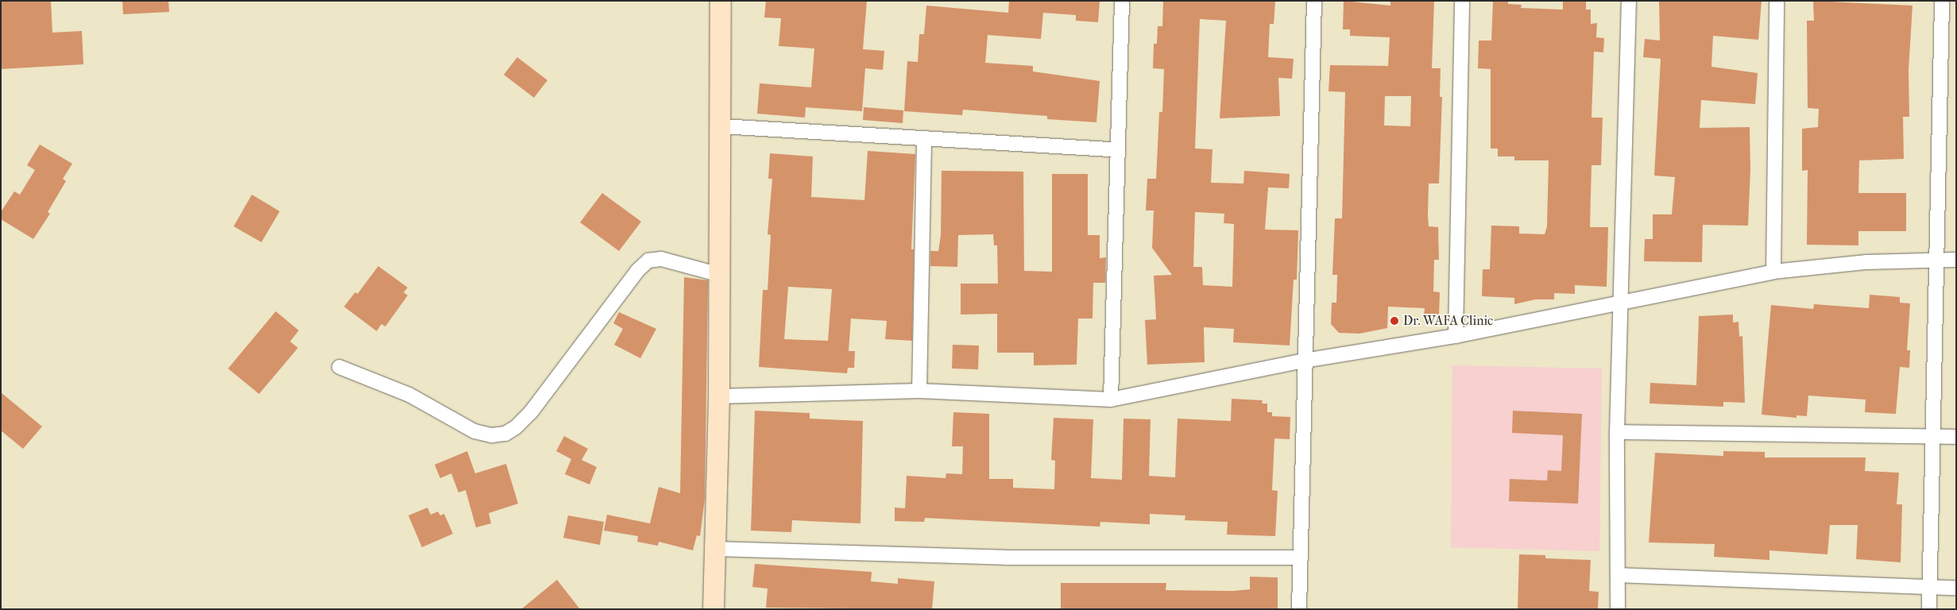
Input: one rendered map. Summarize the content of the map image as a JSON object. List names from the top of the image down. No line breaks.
{"places":["Dr. WAFA Clinic"]}
